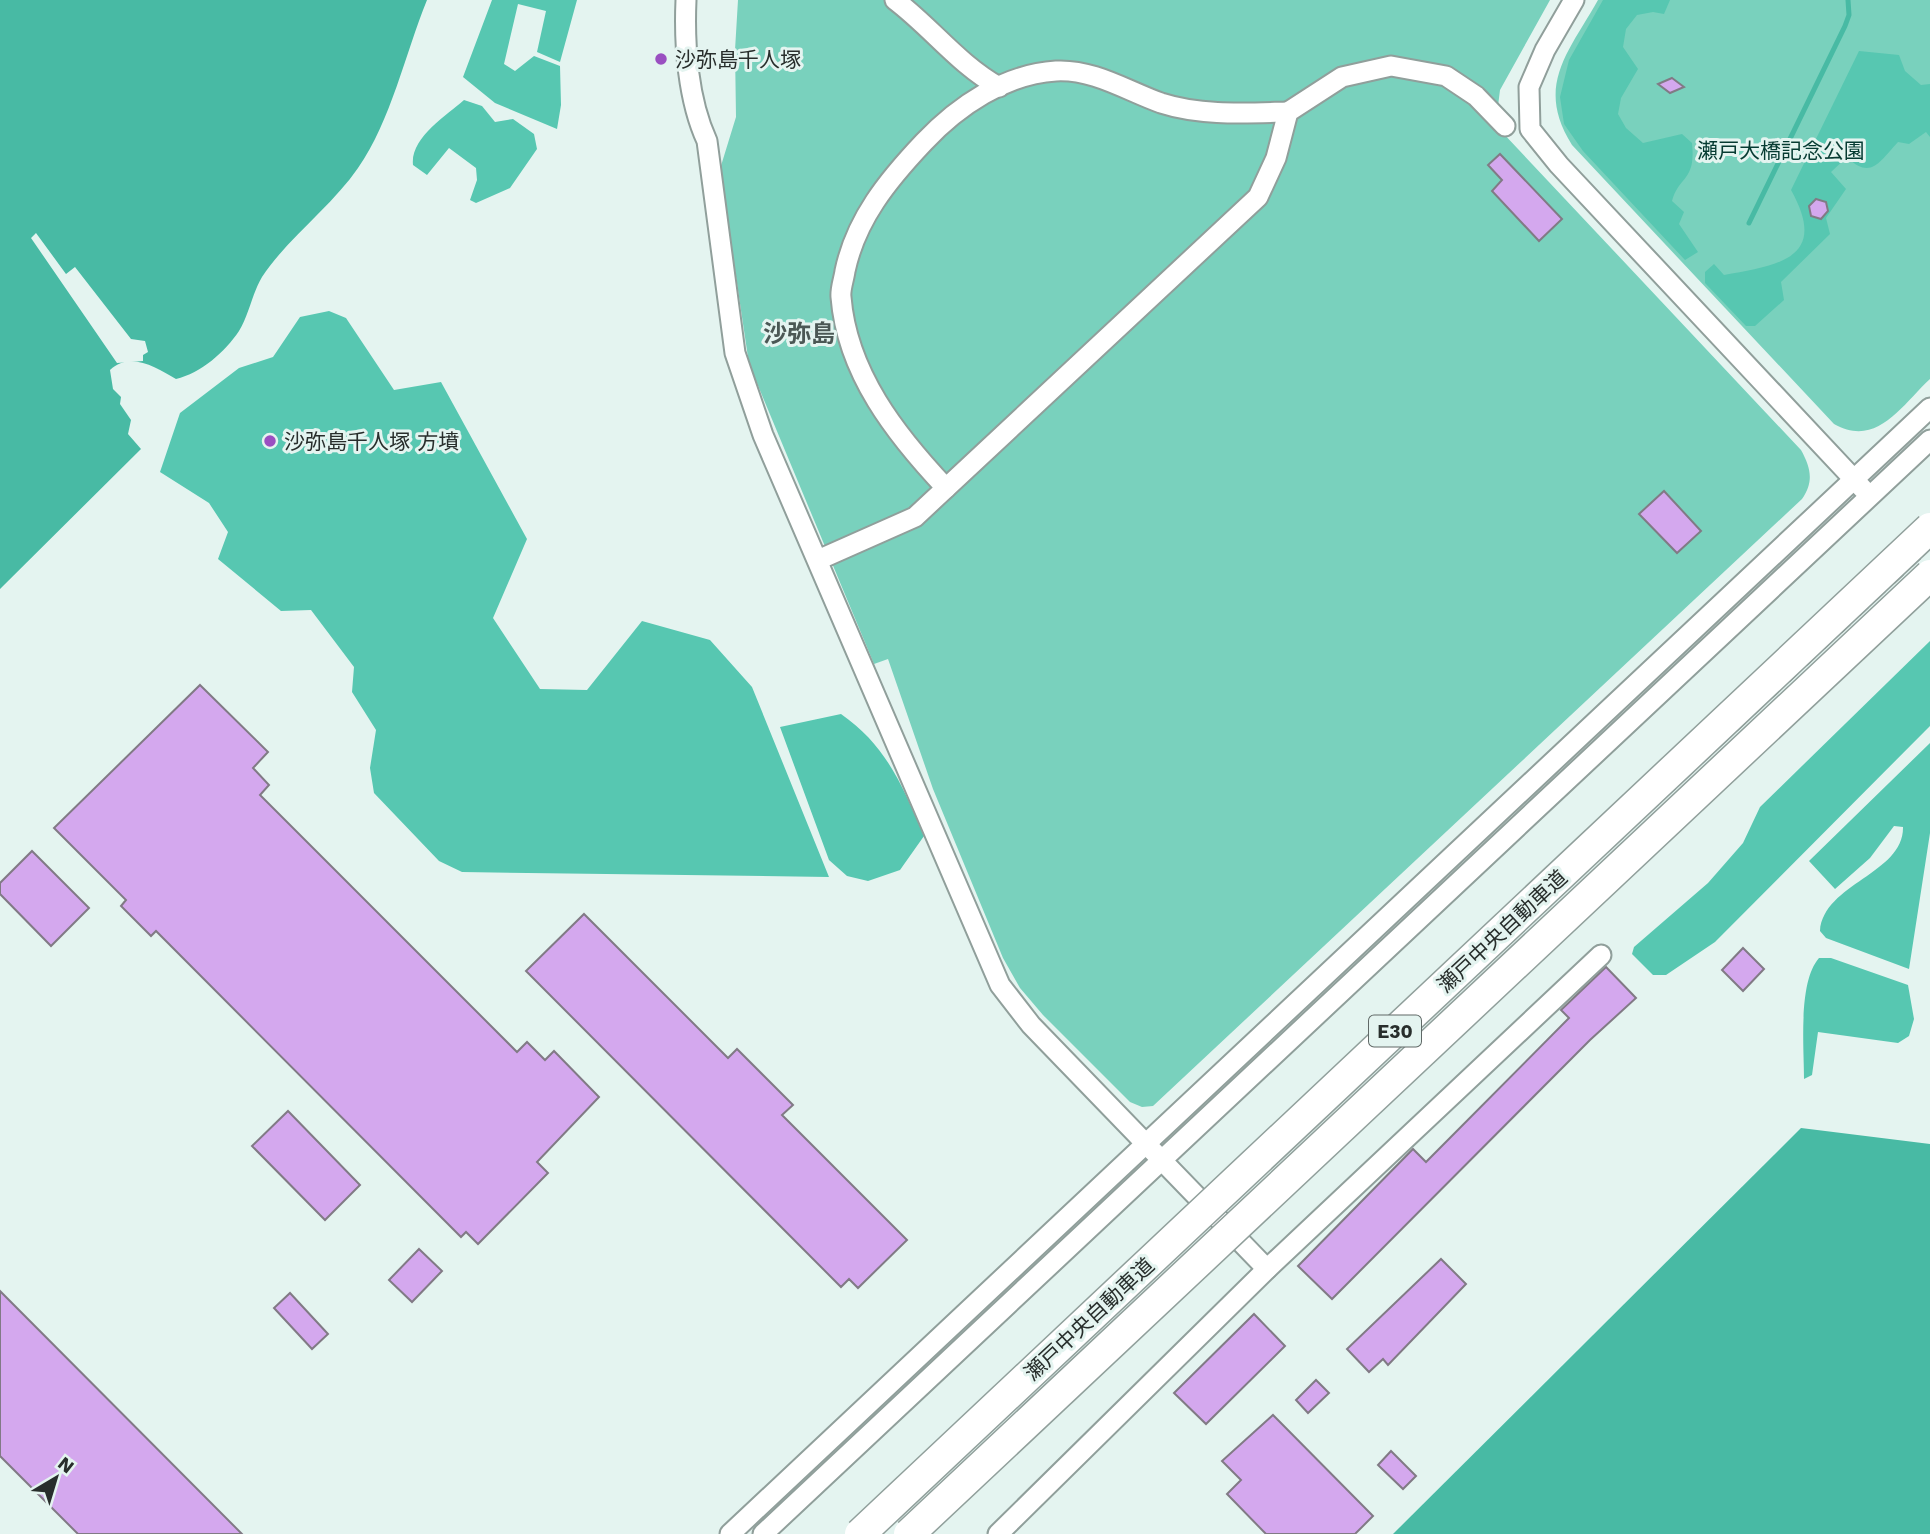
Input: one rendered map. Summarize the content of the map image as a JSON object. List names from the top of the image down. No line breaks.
{"streets":{"highway":["瀬戸中央自動車道","E30"]},"districts":["沙弥島"],"parks":["瀬戸大橋記念公園"],"places":["沙弥島千人塚","沙弥島千人塚 方墳"],"north":"top right"}
